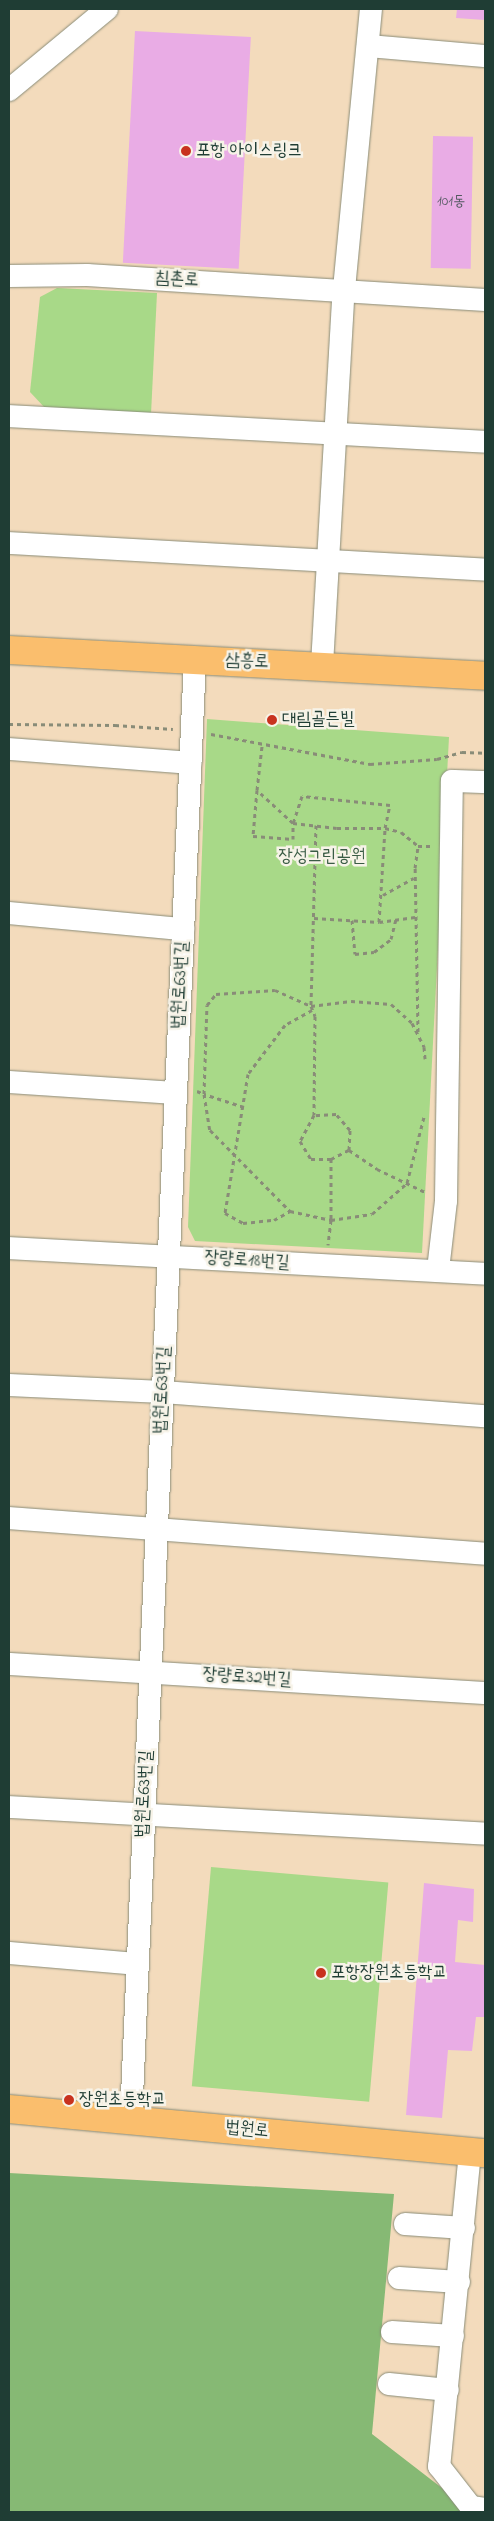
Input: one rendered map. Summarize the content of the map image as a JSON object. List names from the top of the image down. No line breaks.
{"streets":{"main road":["삼흥로","법원로"],"street":["침촌로","법원로63번길","장량로18번길","장량로32번길"]},"crossings":[["삼흥로","법원로63번길"],["법원로63번길","장량로18번길"],["법원로63번길","장량로32번길"],["법원로63번길","법원로"]],"parks":["장성그린공원"],"places":["포항 아이스링크","대림골든빌","포항장원초등학교","장원초등학교"],"house_numbers":["101동"]}
